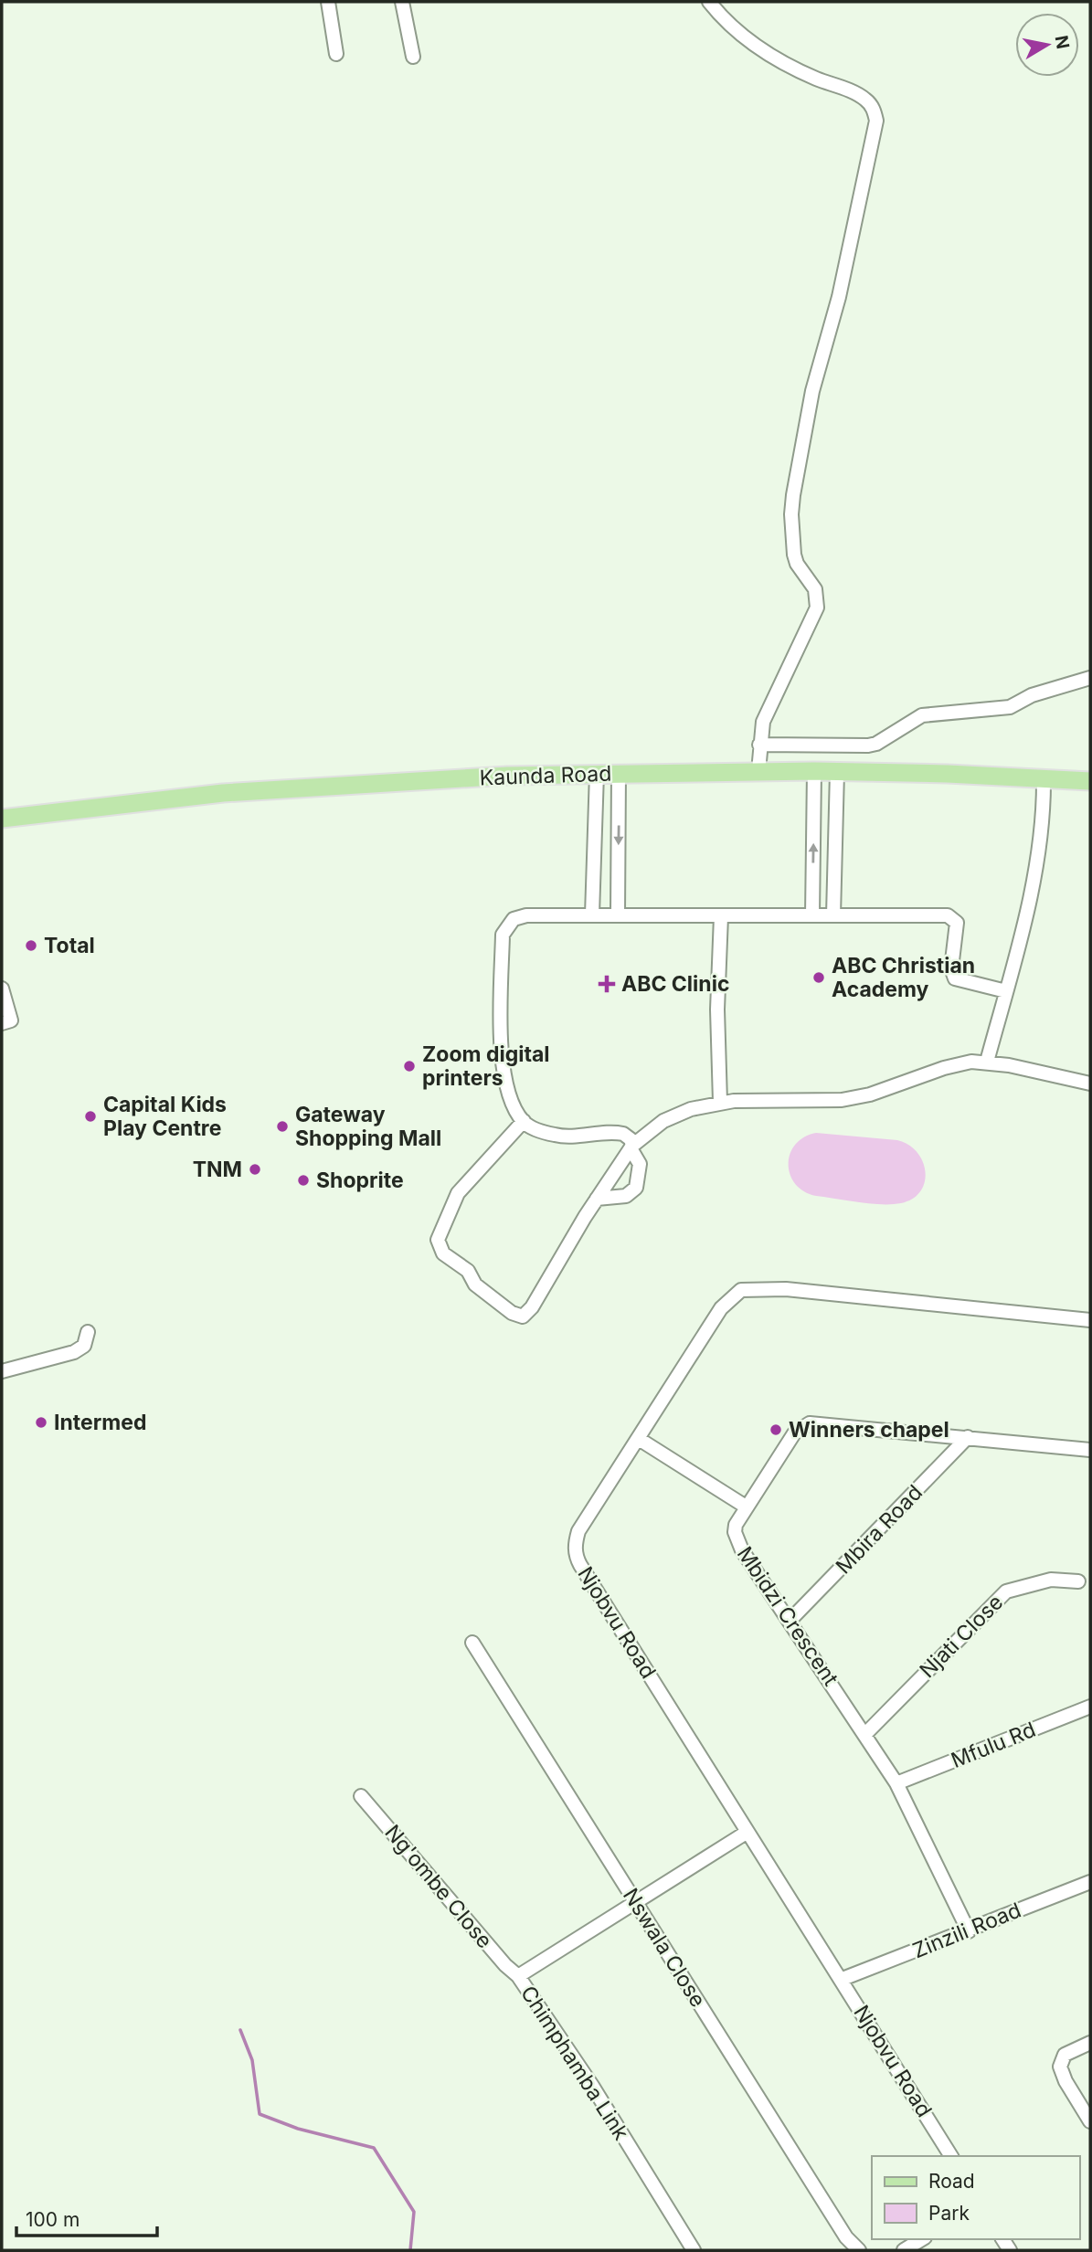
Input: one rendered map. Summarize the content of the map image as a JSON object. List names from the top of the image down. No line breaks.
{"streets":{"main road":["Kaunda Road"],"street":["Mbira Road","Mbidzi Crescent","Njobvu Road","Njati Close","Mfulu Rd","Ng'ombe Close","Zinzili Road","Nswala Close","Chimphamba Link"]},"crossings":[["Mbira Road","Mbidzi Crescent"],["Mbidzi Crescent","Njati Close"],["Mbidzi Crescent","Mfulu Rd"],["Mbidzi Crescent","Zinzili Road"],["Njobvu Road","Zinzili Road"],["Njobvu Road","Chimphamba Link"],["Ng'ombe Close","Chimphamba Link"],["Nswala Close","Chimphamba Link"]],"places":{"other":["Total","ABC Christian Academy","Zoom digital printers","Capital Kids Play Centre","Gateway Shopping Mall","TNM","Shoprite","Intermed","Winners chapel"],"health":["ABC Clinic"]},"legend":["Road","Park"],"scale_bar":"100 m","north":"right"}
